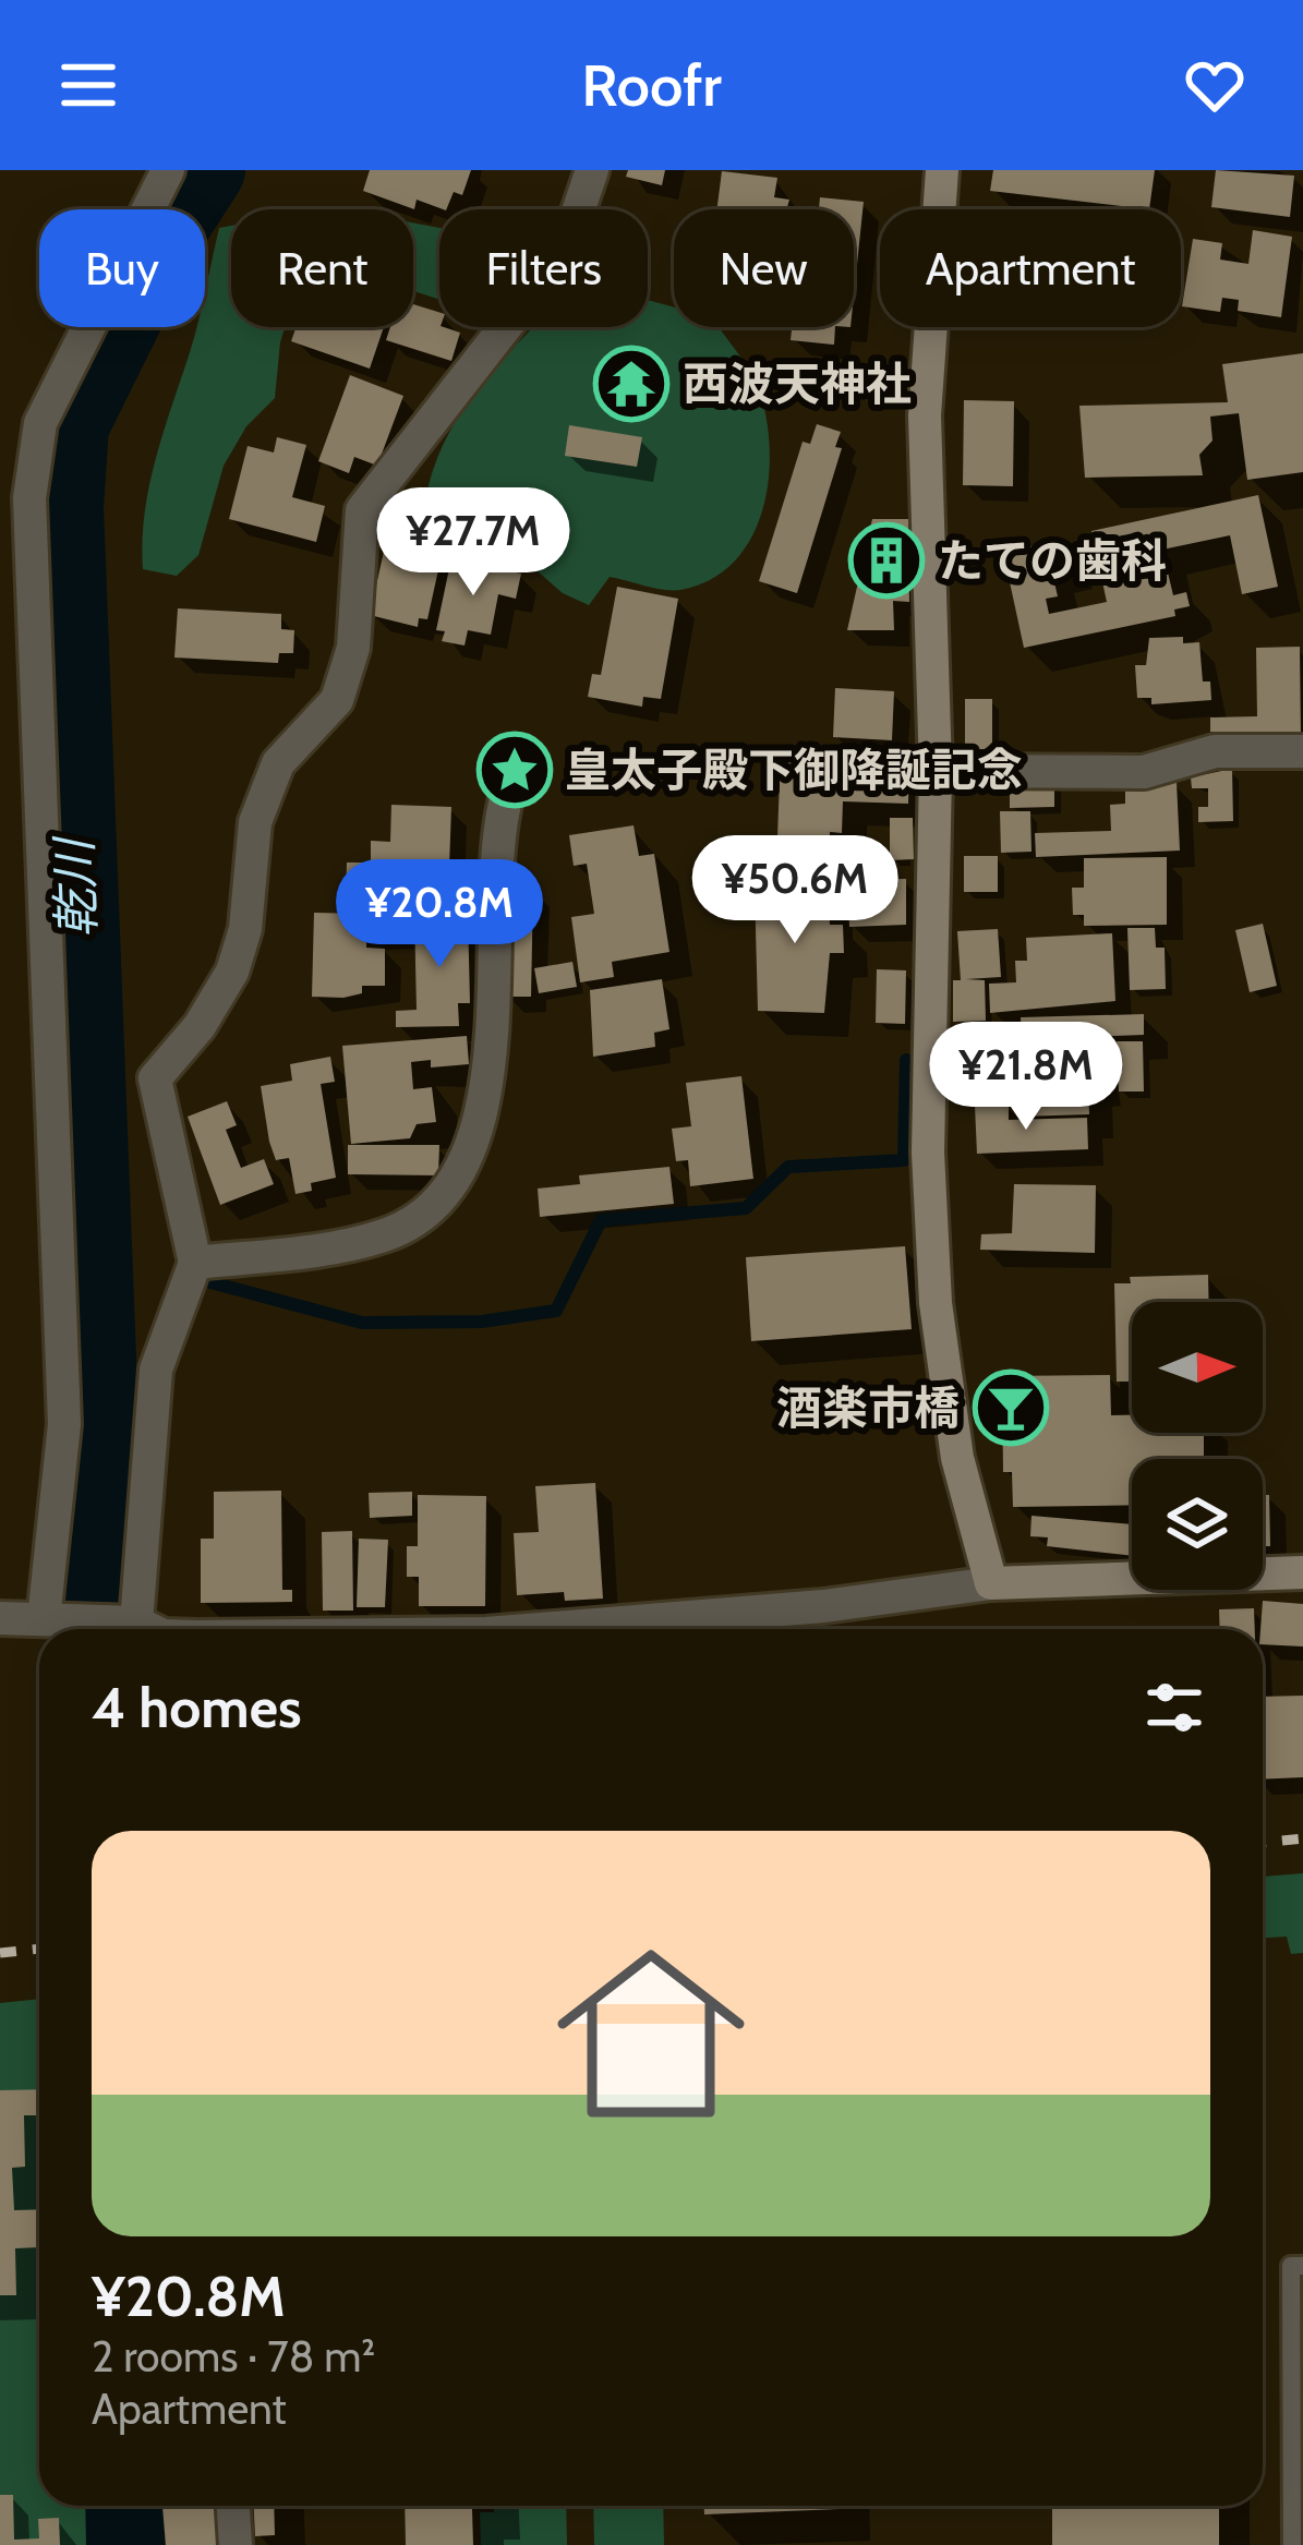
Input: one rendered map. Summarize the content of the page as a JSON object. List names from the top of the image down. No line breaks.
{"water":["乾川"],"places":{"temple":["西波天神社"],"building":["たての歯科"],"place":["皇太子殿下御降誕記念"],"bar":["酒楽市橋"]},"north":"right","page":{"header":"Roofr","chip":["Buy","Rent","Filters","New","Apartment"],"price":["¥27.7M","¥50.6M","¥20.8M","¥21.8M"],"heading":"4 homes","list":[{"name":"¥20.8M","note":"2 rooms · 78 m² · Apartment"}]}}
